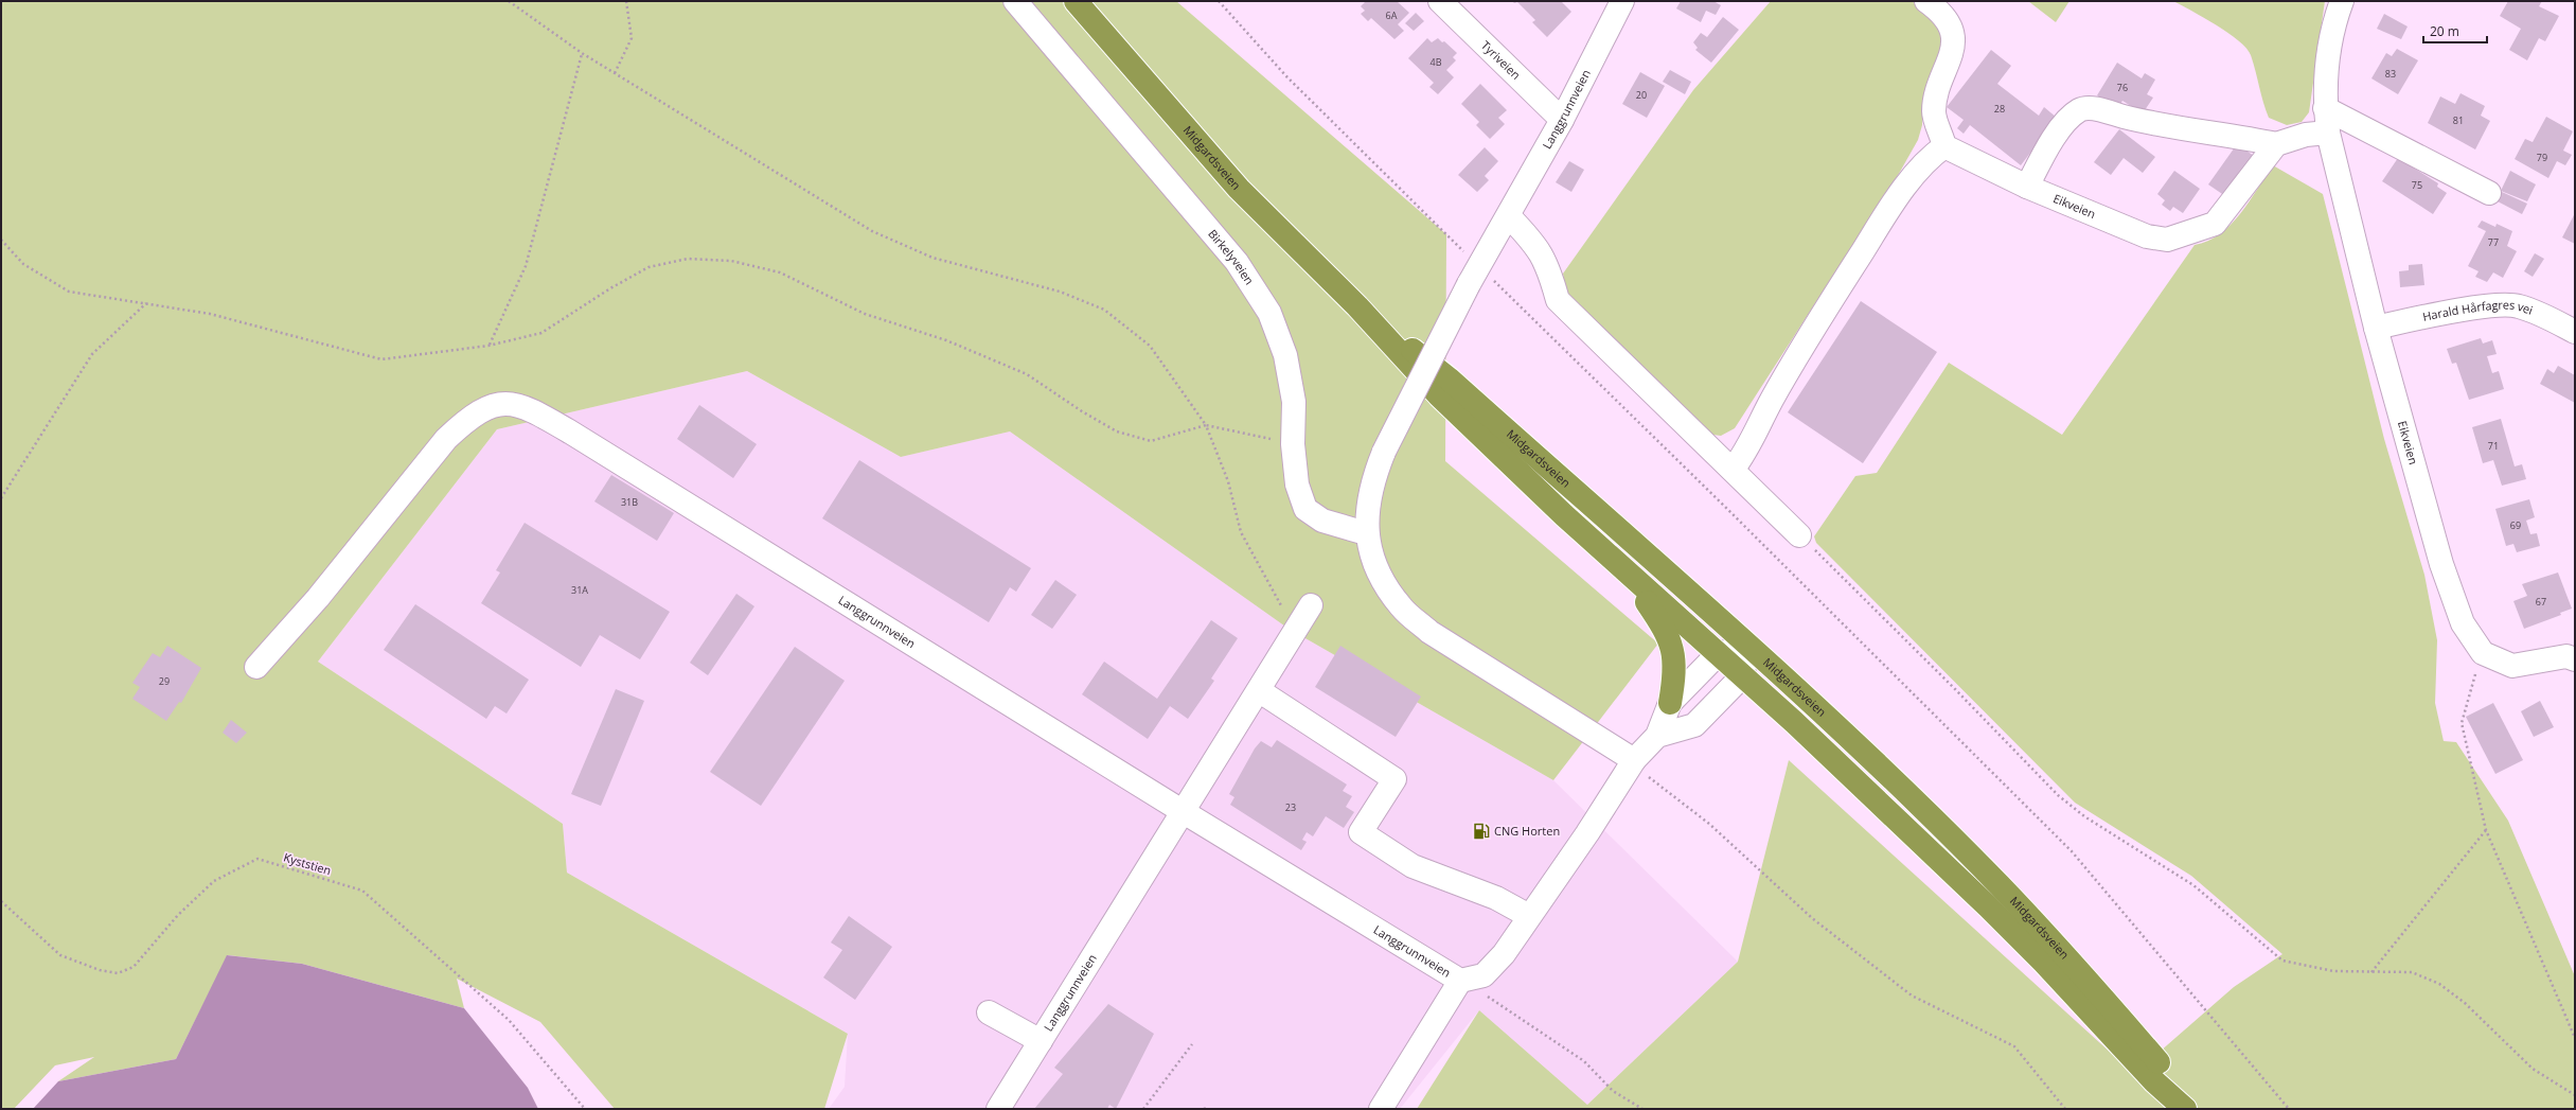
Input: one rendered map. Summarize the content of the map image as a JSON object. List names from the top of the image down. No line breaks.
{"streets":{"highway":["Midgardsveien"],"street":["Tyriveien","Langgrunnveien","Eikveien","Birkelyveien","Harald Hårfagres vei"],"path":["Kyststien"]},"crossings":[["Tyriveien","Langgrunnveien"],["Langgrunnveien","Midgardsveien"],["Langgrunnveien","Birkelyveien"],["Eikveien","Harald Hårfagres vei"]],"places":{"fuel station":["CNG Horten"]},"house_numbers":["6A","4B","83","76","20","28","81","79","75","77","71","31B","69","31A","67","29","23"],"scale_bar":"20 m"}
